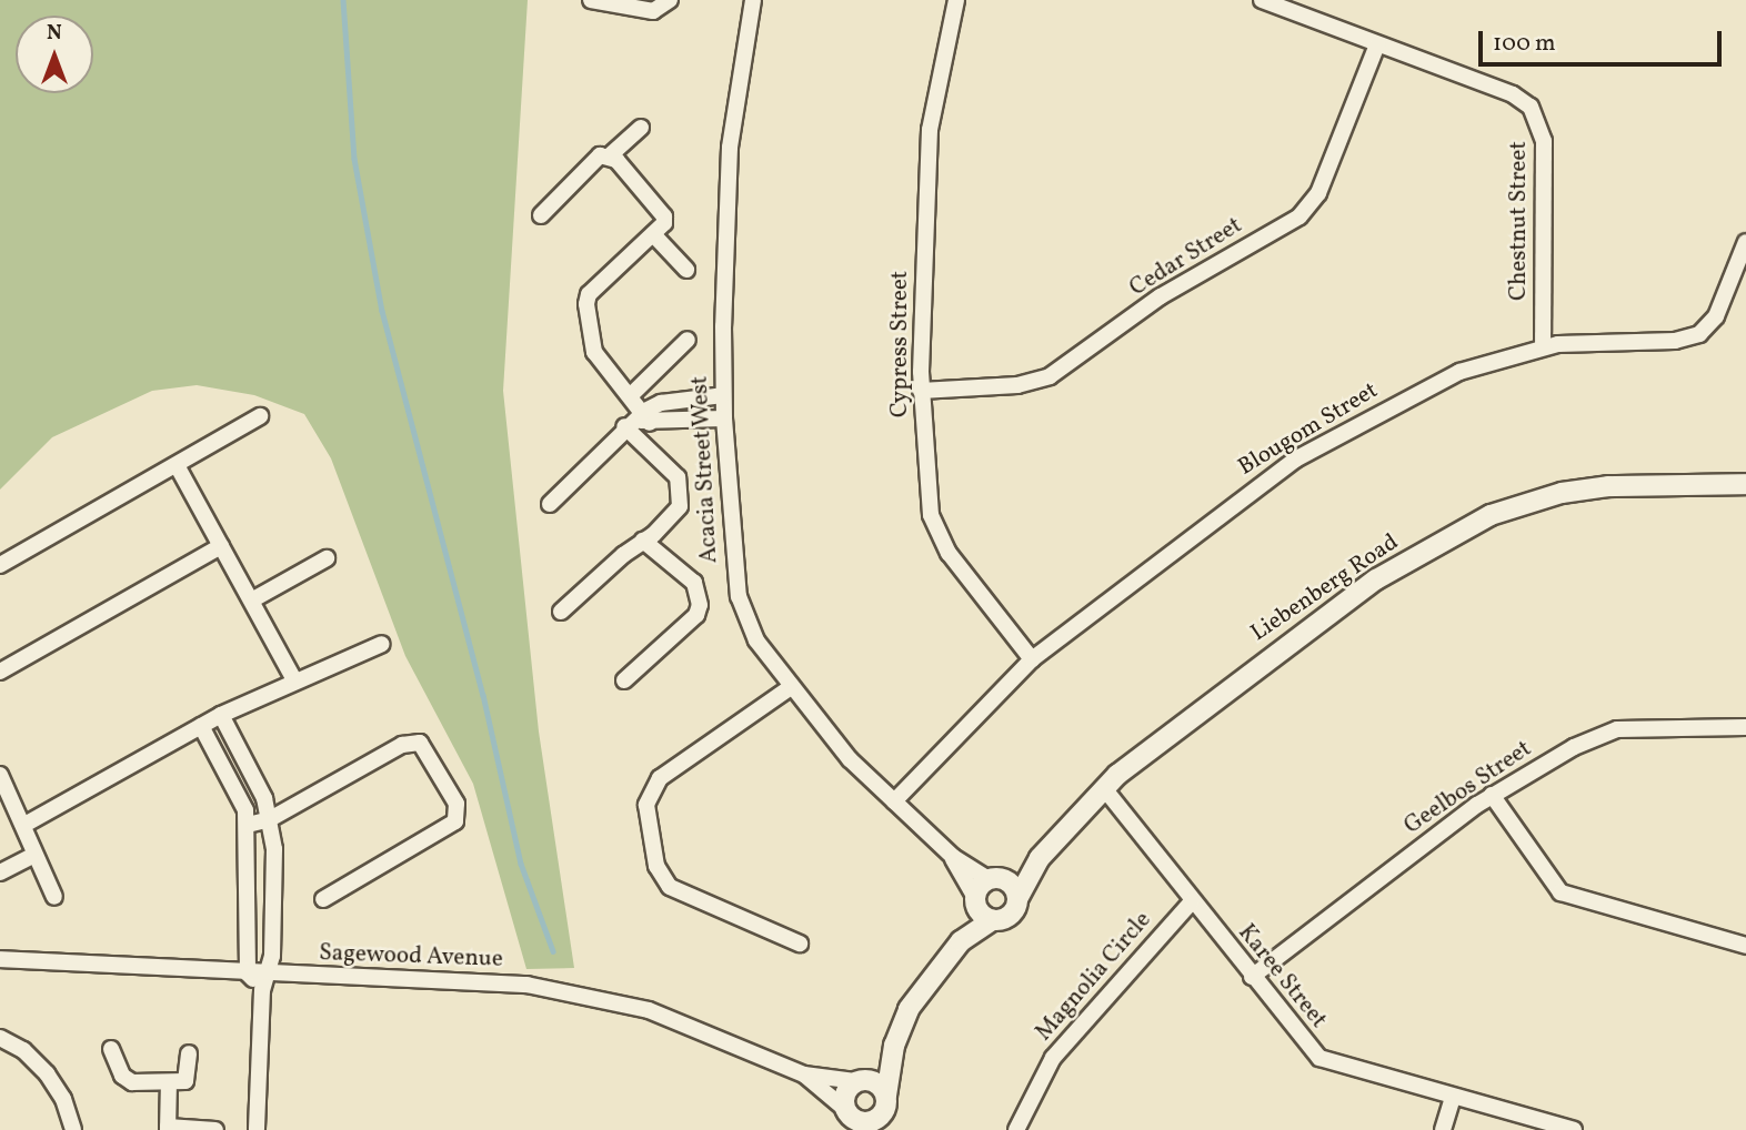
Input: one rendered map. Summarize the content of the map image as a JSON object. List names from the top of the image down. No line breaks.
{"streets":{"street":["Chestnut Street","Cedar Street","Cypress Street","Blougom Street","Acacia Street West","Liebenberg Road","Geelbos Street","Sagewood Avenue","Magnolia Circle","Karee Street"]},"crossings":[["Chestnut Street","Cedar Street"],["Chestnut Street","Blougom Street"],["Cedar Street","Cypress Street"],["Cypress Street","Blougom Street"],["Blougom Street","Acacia Street West"],["Acacia Street West","Liebenberg Road"],["Liebenberg Road","Karee Street"],["Geelbos Street","Karee Street"],["Magnolia Circle","Karee Street"]],"scale_bar":"100 m","north":"top"}
